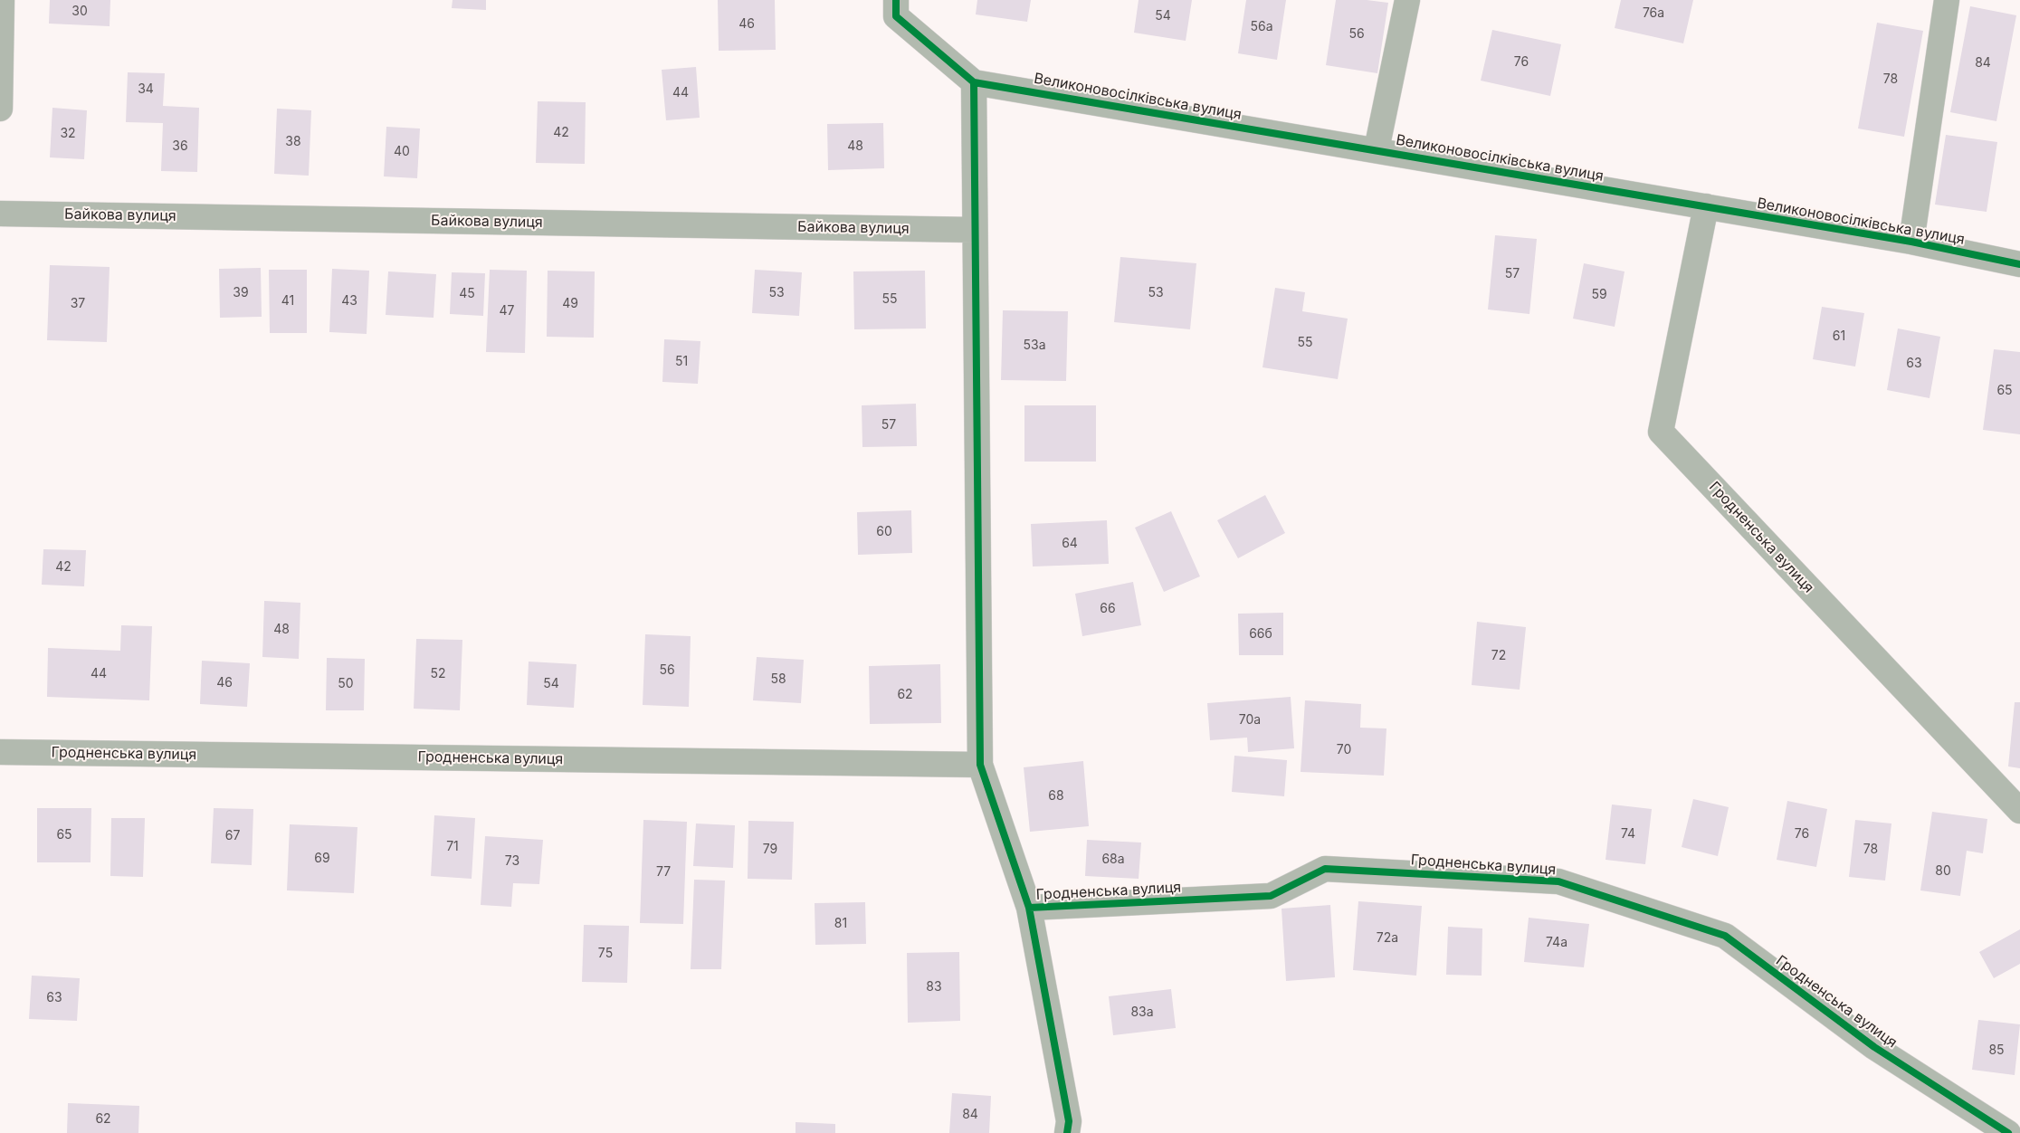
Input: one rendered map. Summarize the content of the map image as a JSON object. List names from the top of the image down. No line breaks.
{"streets":{"street":["Великоновосілківська вулиця","Байкова вулиця","Гродненська вулиця"]},"crossings":[["Великоновосілківська вулиця","Гродненська вулиця"]],"house_numbers":["30","76а","54","46","56а","56","76","84","78","34","44","42","32","38","36","48","40","57","39","53","53","45","59","55","41","43","37","49","47","61","55","53а","51","63","65","57","60","64","42","66","48","66б","72","56","44","52","58","46","50","54","62","70а","70","68","74","76","65","67","71","79","78","69","68а","73","80","77","81","72а","74а","75","83","63","83а","85","84","62"]}
